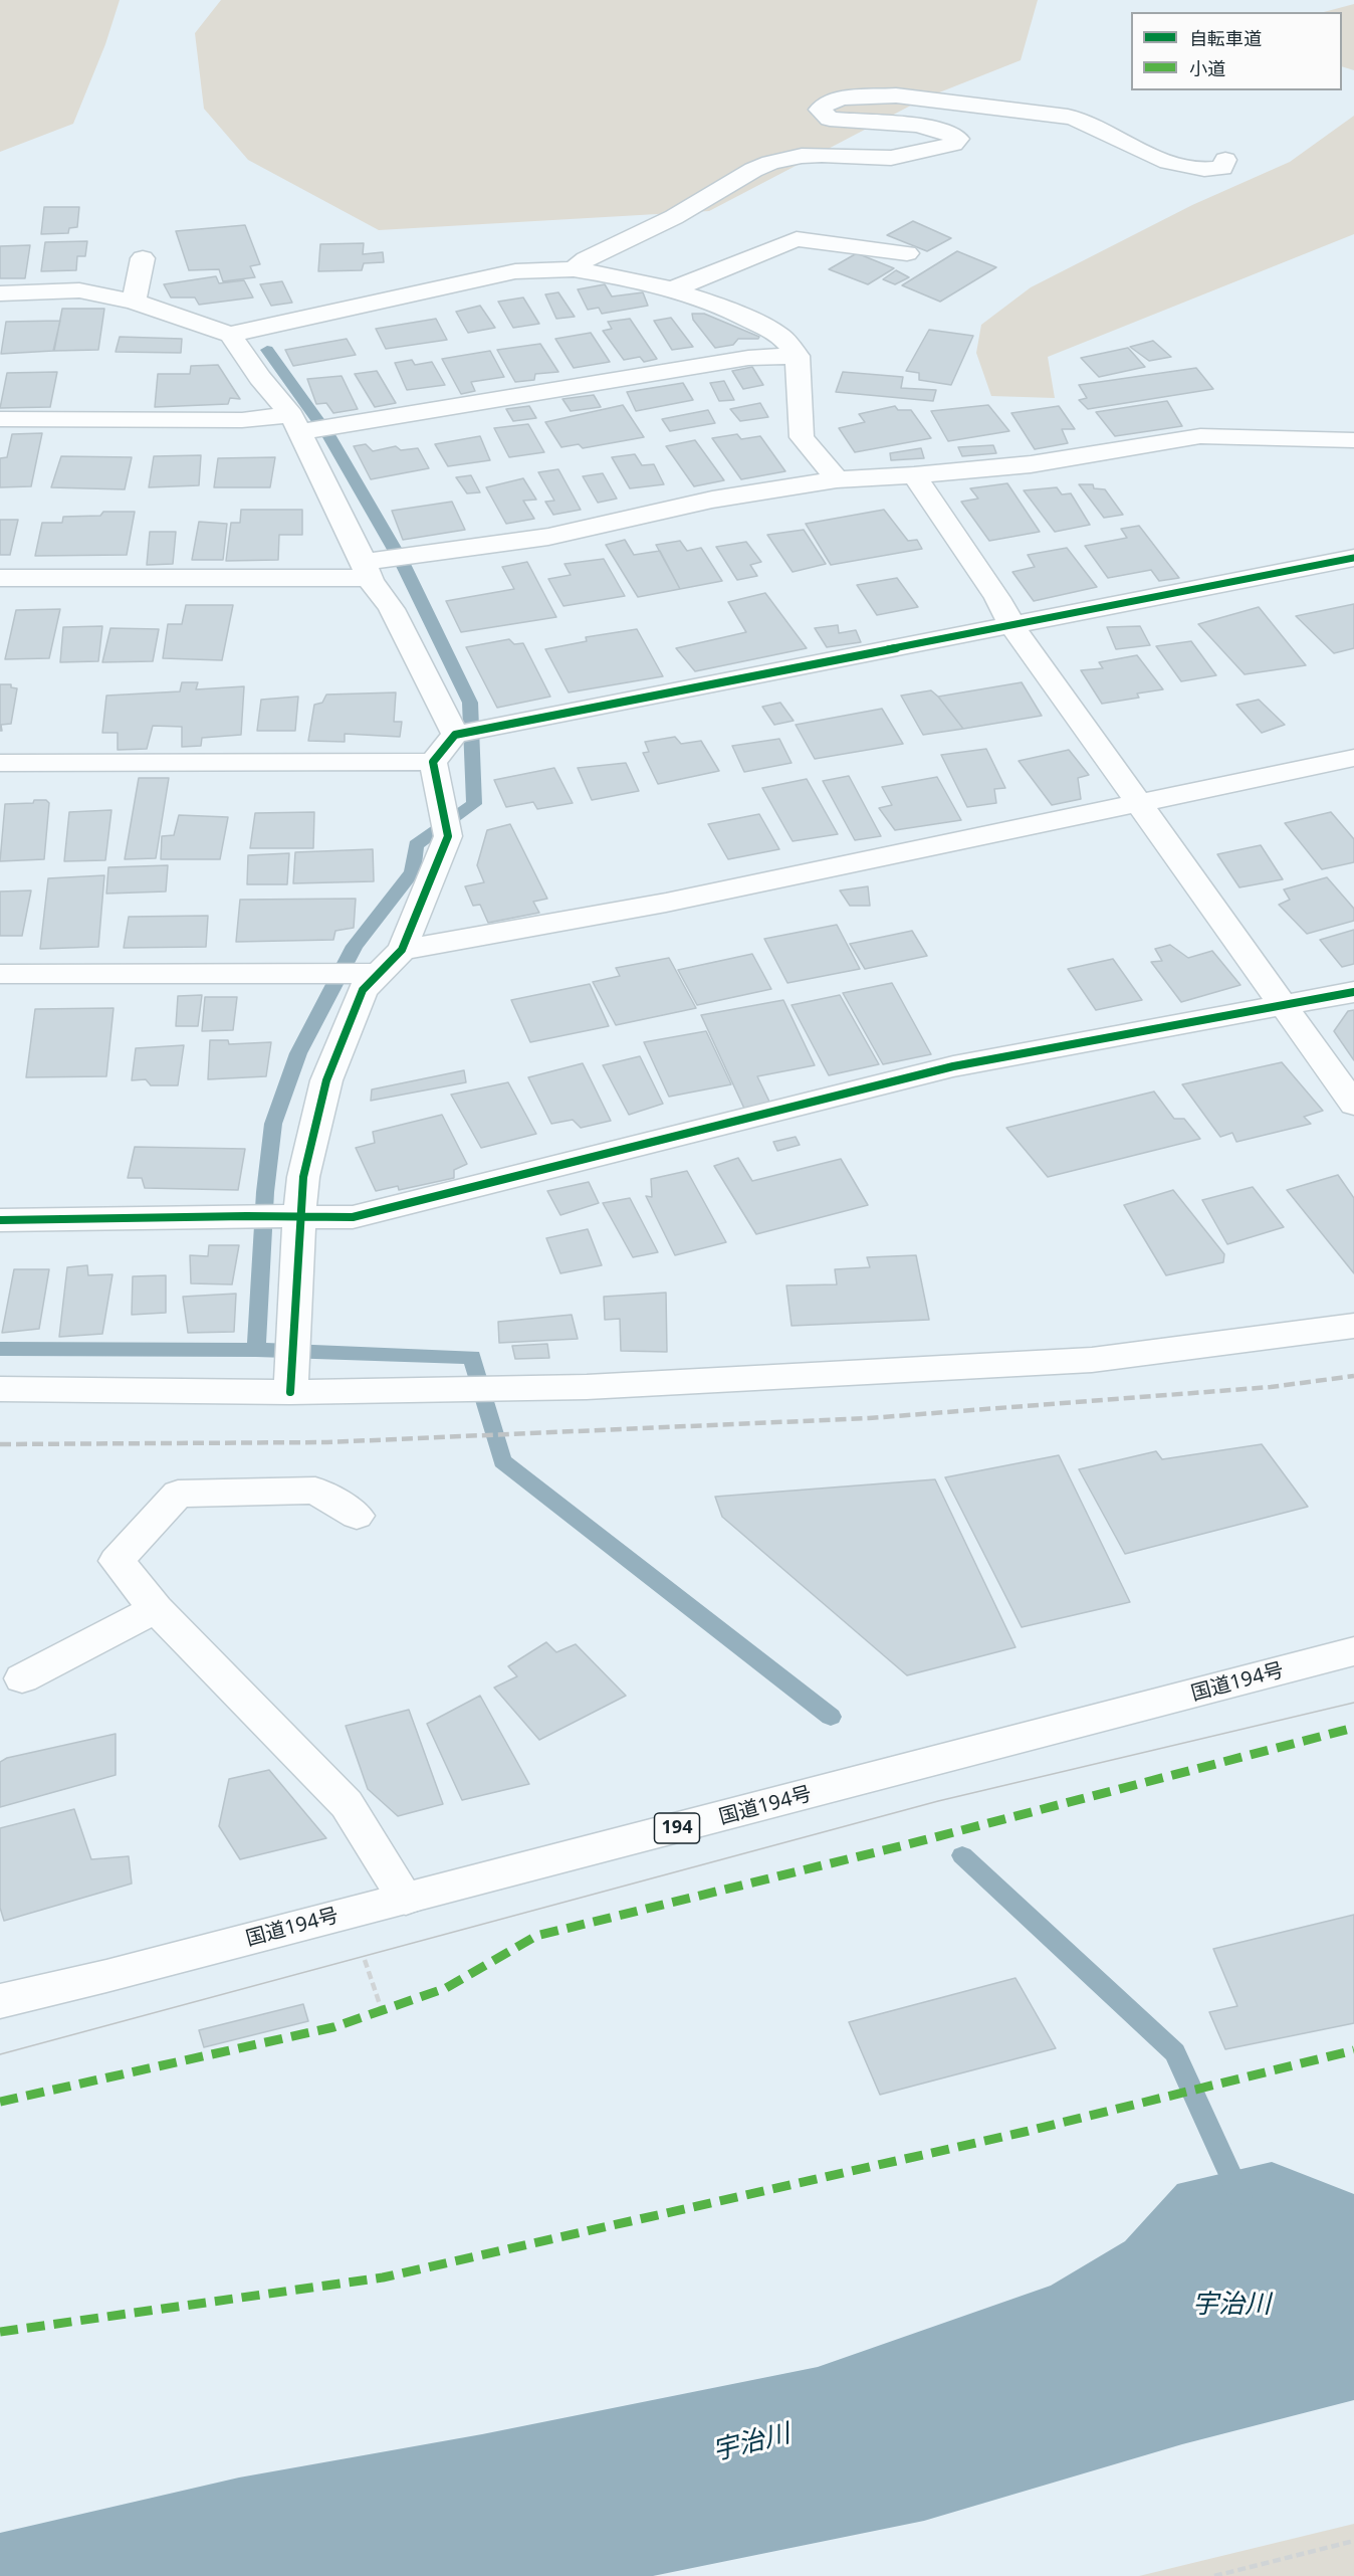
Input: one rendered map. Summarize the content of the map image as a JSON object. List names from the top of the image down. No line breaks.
{"streets":{"main road":["国道194号","194"]},"water":["宇治川"],"legend":["自転車道","小道"]}
